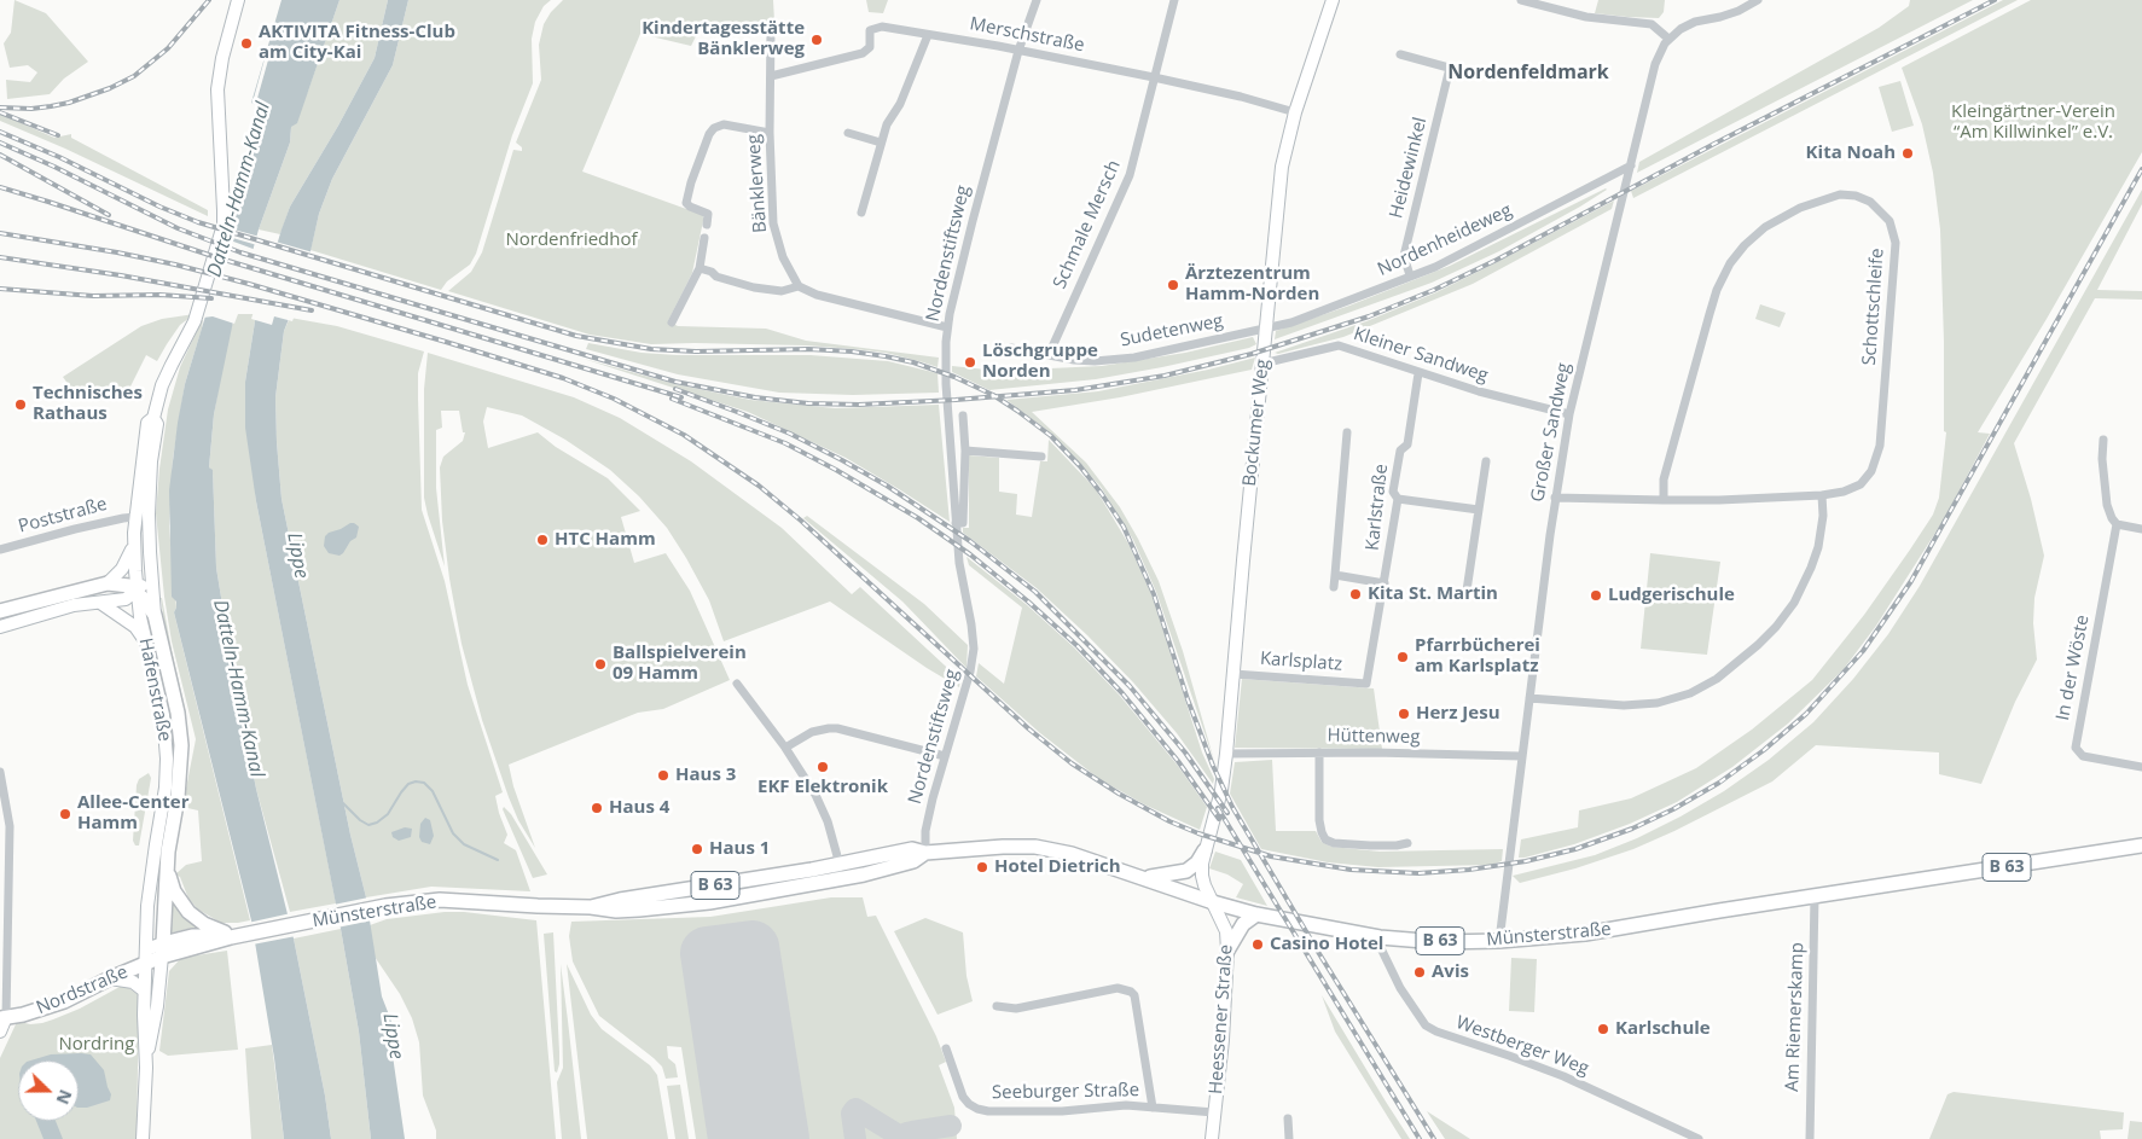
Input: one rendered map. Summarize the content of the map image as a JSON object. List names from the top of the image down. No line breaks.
{"streets":{"main road":["Bockumer Weg","Hafenstraße","B 63","Münsterstraße","Nordstraße","Heessener Straße"],"street":["Merschstraße","Heidewinkel","Bänklerweg","Schmale Mersch","Nordenheideweg","Nordenstiftsweg","Schottschleife","Sudetenweg","Kleiner Sandweg","Großer Sandweg","Karlstraße","Poststraße","Karlsplatz","In der Wöste","Hüttenweg","Am Riemerskamp","Westberger Weg","Seeburger Straße"]},"crossings":[["Merschstraße","Bänklerweg"],["Merschstraße","Schmale Mersch"],["Merschstraße","Nordenstiftsweg"],["Merschstraße","Bockumer Weg"],["Heidewinkel","Nordenheideweg"],["Schmale Mersch","Sudetenweg"],["Nordenheideweg","Sudetenweg"],["Nordenheideweg","Bockumer Weg"],["Nordenheideweg","Großer Sandweg"],["Nordenstiftsweg","Münsterstraße"],["Schottschleife","Großer Sandweg"],["Sudetenweg","Bockumer Weg"],["Kleiner Sandweg","Bockumer Weg"],["Kleiner Sandweg","Großer Sandweg"],["Kleiner Sandweg","Karlstraße"],["Bockumer Weg","Karlsplatz"],["Bockumer Weg","Hüttenweg"],["Bockumer Weg","Münsterstraße"],["Bockumer Weg","Heessener Straße"],["Großer Sandweg","Hüttenweg"],["Großer Sandweg","Münsterstraße"],["Karlstraße","Karlsplatz"],["Poststraße","Hafenstraße"],["Hafenstraße","Münsterstraße"],["Hafenstraße","Nordstraße"],["Münsterstraße","Nordstraße"],["Münsterstraße","Am Riemerskamp"],["Münsterstraße","Heessener Straße"],["Münsterstraße","Westberger Weg"],["Heessener Straße","Seeburger Straße"]],"districts":["Nordenfeldmark"],"water":["Datteln-Hamm-Kanal","Lippe"],"parks":["Kleingärtner-Verein “Am Killwinkel” e.V.","Nordenfriedhof","Nordring"],"places":["Kindertagesstätte Bänklerweg","AKTIVITA Fitness-Club am City-Kai","Kita Noah","Ärztezentrum Hamm-Norden","Löschgruppe Norden","Technisches Rathaus","HTC Hamm","Kita St. Martin","Ludgerischule","Pfarrbücherei am Karlsplatz","Ballspielverein 09 Hamm","Herz Jesu","EKF Elektronik","Haus 3","Haus 4","Allee-Center Hamm","Haus 1","Hotel Dietrich","Casino Hotel","Avis","Karlschule"],"north":"right"}
